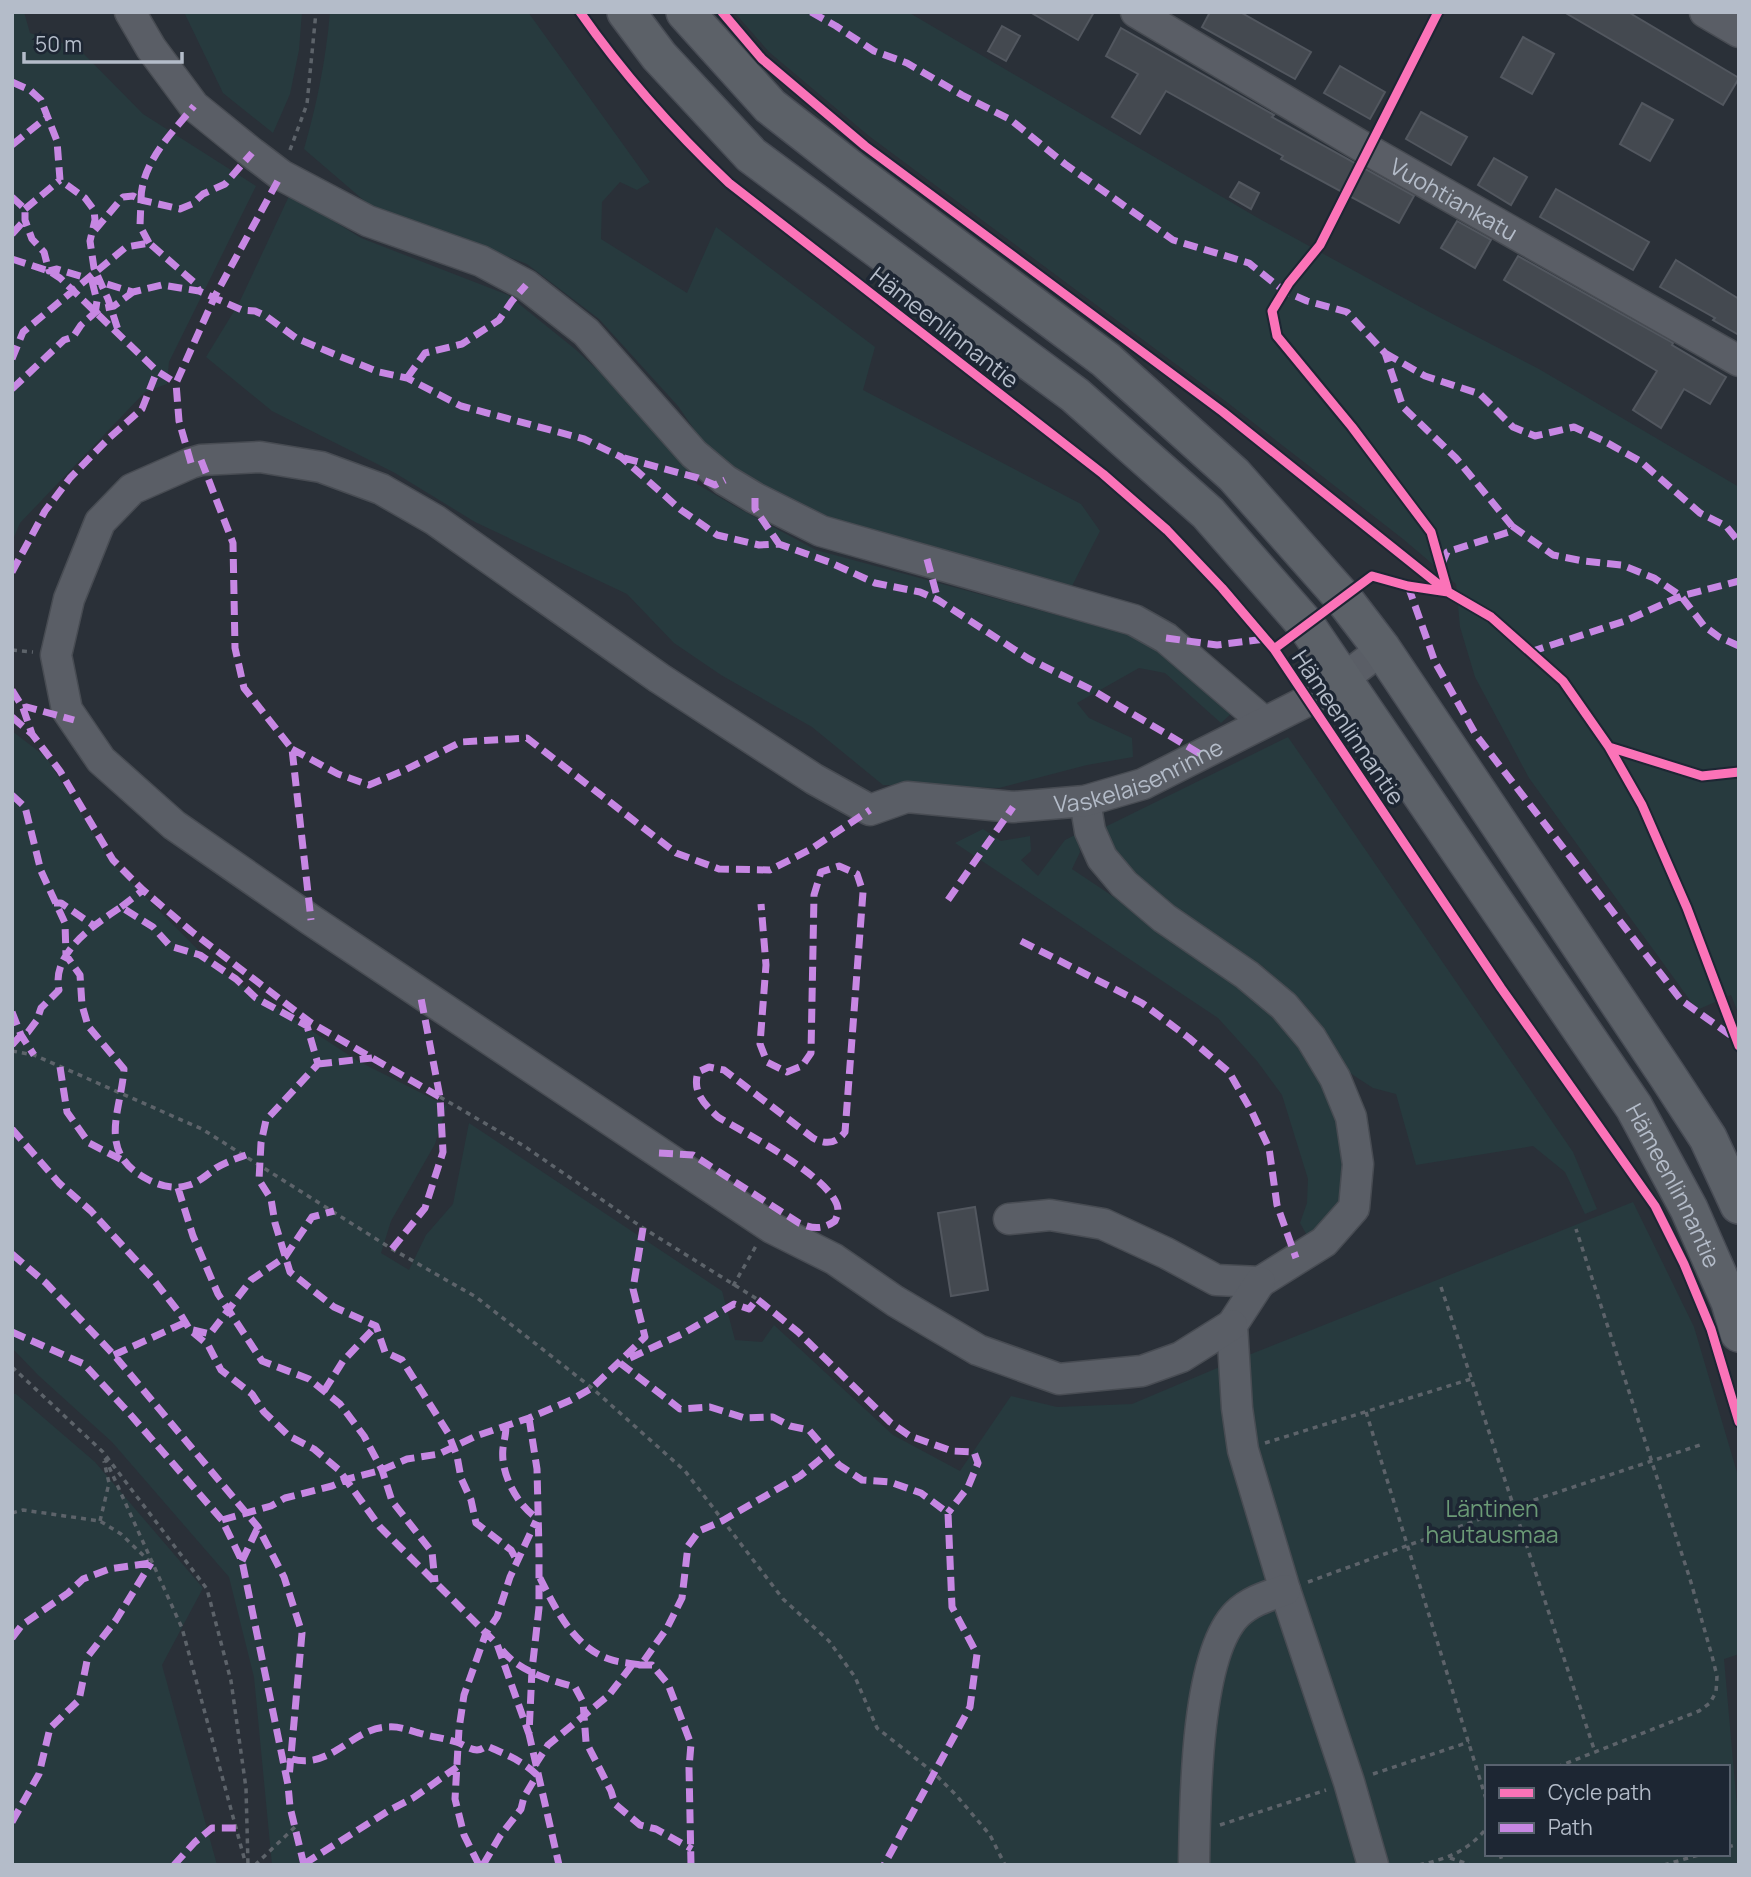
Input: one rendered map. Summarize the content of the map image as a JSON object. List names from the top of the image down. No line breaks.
{"streets":{"main road":["Hämeenlinnantie"],"street":["Vuohtiankatu","Vaskelaisenrinne"]},"crossings":[["Hämeenlinnantie","Vaskelaisenrinne"]],"parks":["Läntinen hautausmaa"],"legend":["Cycle path","Path"],"scale_bar":"50 m"}
